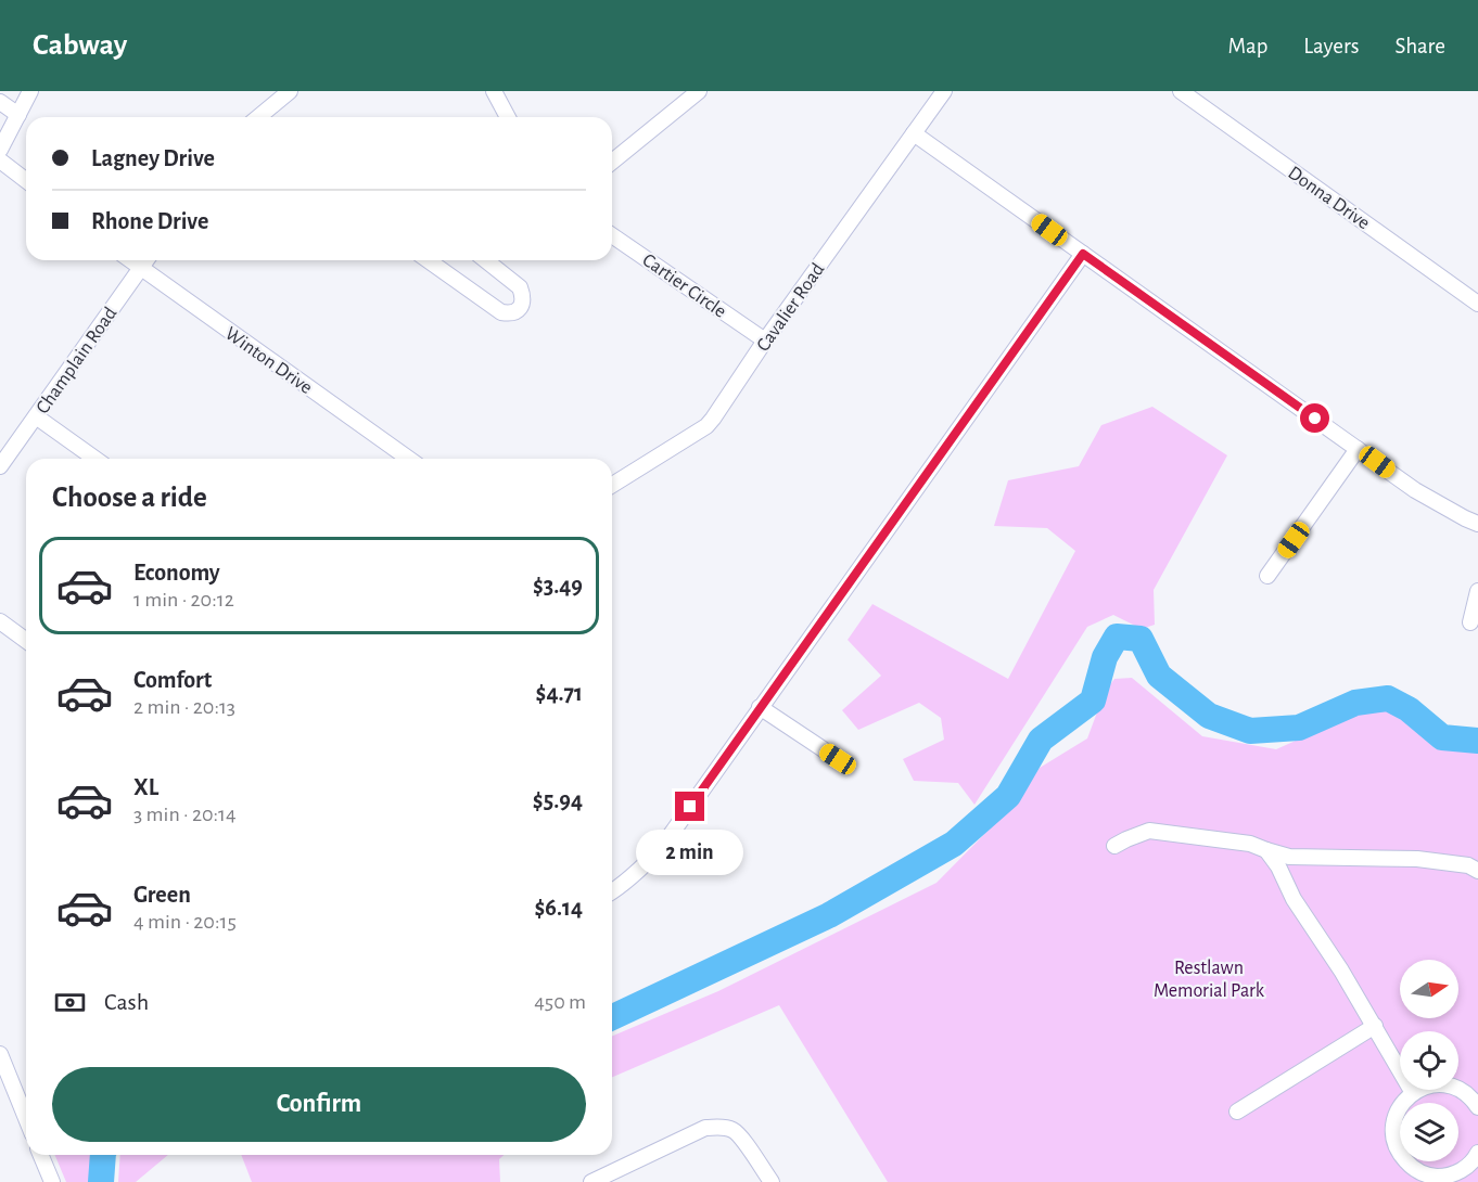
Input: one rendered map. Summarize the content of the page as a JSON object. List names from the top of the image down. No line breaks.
{"streets":{"street":["Donna Drive","Cartier Circle","Cavalier Road","Champlain Road","Winton Drive"]},"crossings":[["Cartier Circle","Cavalier Road"],["Champlain Road","Winton Drive"]],"parks":["Restlawn Memorial Park"],"north":"right","page":{"header":"Cabway","nav":["Map","Layers","Share"],"banner":["Lagney Drive","Rhone Drive"],"heading":"Choose a ride","list":[{"name":"Economy","note":"1 min · 20:12","value":"$3.49"},{"name":"Comfort","note":"2 min · 20:13","value":"$4.71"},{"name":"XL","note":"3 min · 20:14","value":"$5.94"},{"name":"Green","note":"4 min · 20:15","value":"$6.14"}],"bubble":"2 min","pay":["Cash","450 m"],"buttons":"Confirm"}}
